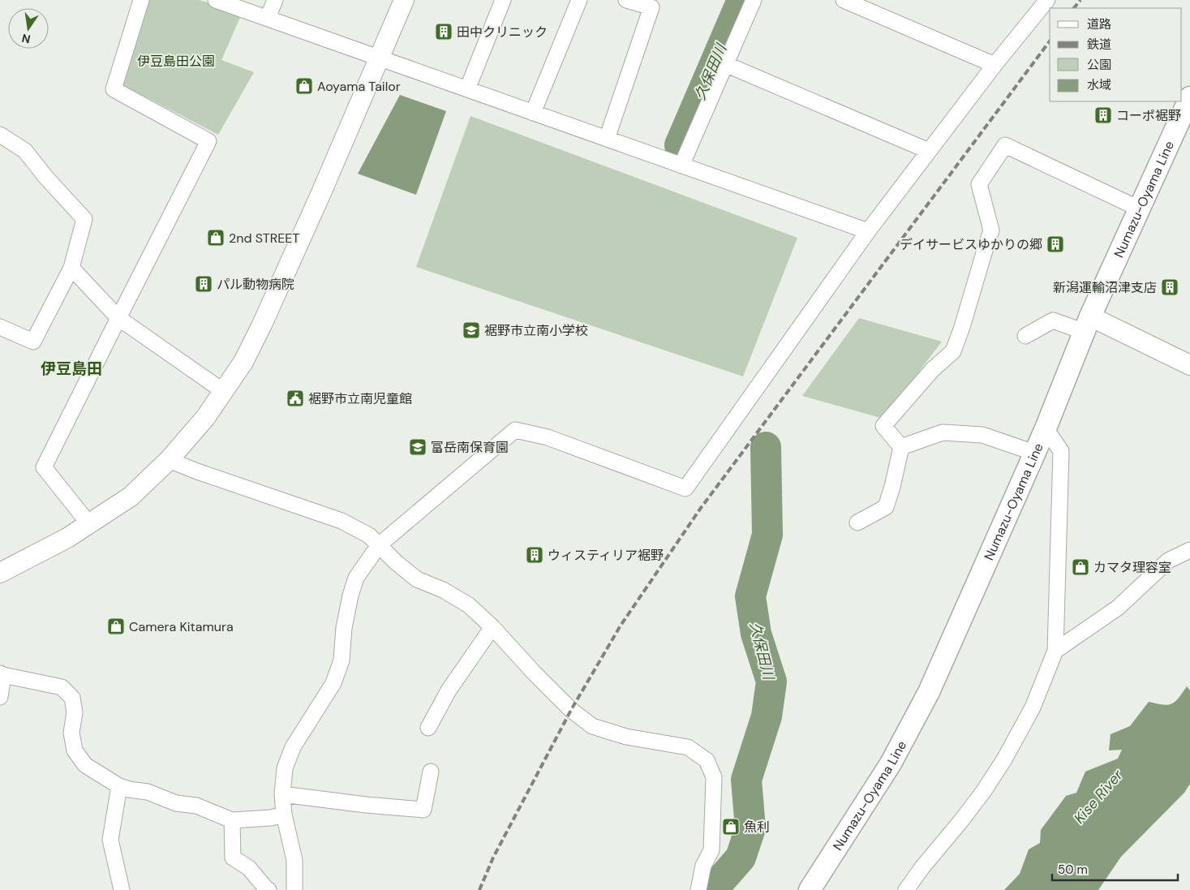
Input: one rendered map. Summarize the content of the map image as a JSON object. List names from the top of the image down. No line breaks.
{"streets":{"main road":["Numazu-Oyama Line"]},"districts":["伊豆島田"],"water":["久保田川","Kise River"],"parks":["伊豆島田公園"],"places":{"building":["田中クリニック","コーポ裾野","デイサービスゆかりの郷","パル動物病院","新潟運輸沼津支店","ウィスティリア裾野"],"shop":["Aoyama Tailor","2nd STREET","カマタ理容室","Camera Kitamura","魚利"],"school or university":["裾野市立南小学校","富岳南保育園"],"public building":["裾野市立南児童館"]},"legend":["道路","鉄道","公園","水域"],"scale_bar":"50 m","north":"bottom"}
